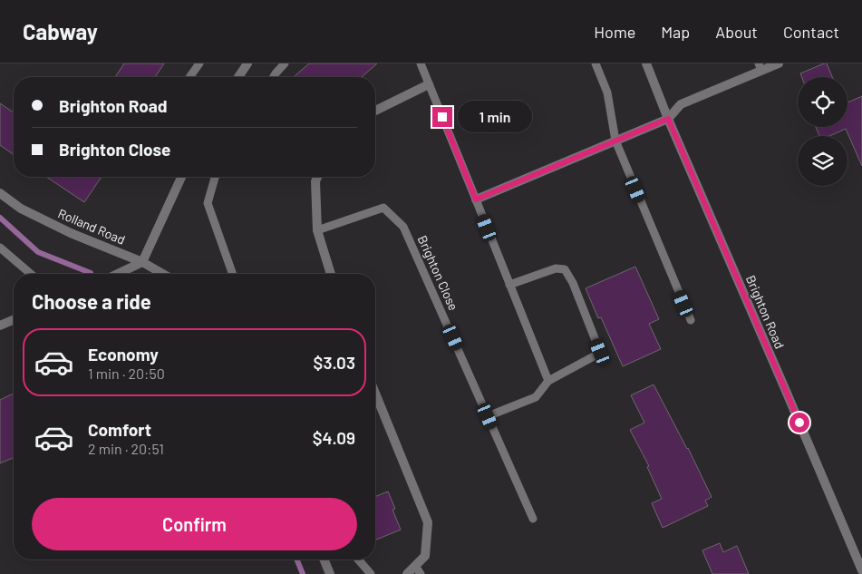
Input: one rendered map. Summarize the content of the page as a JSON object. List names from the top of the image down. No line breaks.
{"streets":{"street":["Rolland Road","Brighton Road"],"lane":["Brighton Close"]},"page":{"header":"Cabway","nav":["Home","Map","About","Contact"],"banner":["Brighton Road","Brighton Close"],"bubble":"1 min","heading":"Choose a ride","list":[{"name":"Economy","note":"1 min · 20:50","value":"$3.03"},{"name":"Comfort","note":"2 min · 20:51","value":"$4.09"}],"buttons":"Confirm"}}
